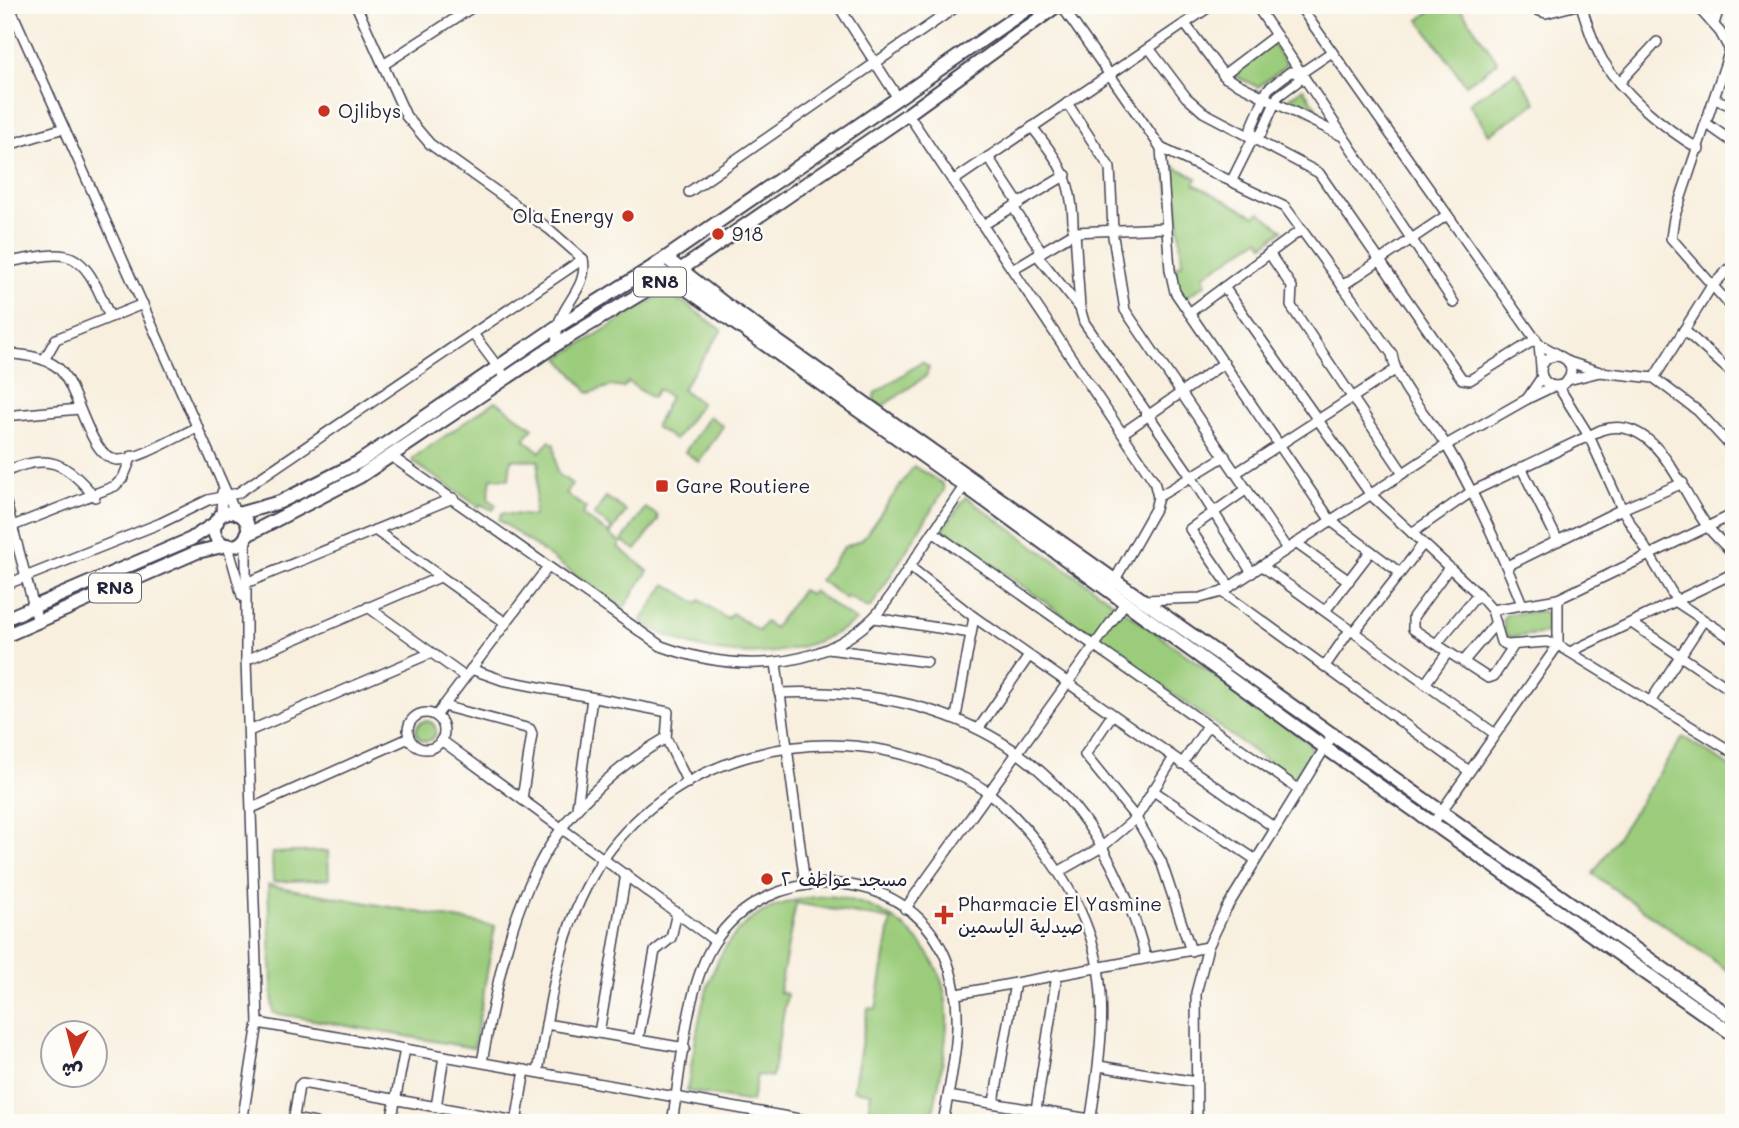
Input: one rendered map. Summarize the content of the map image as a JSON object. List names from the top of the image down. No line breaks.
{"streets":{"main road":["RN8"]},"places":{"other":["Ojlibys","Ola Energy","918","مسجد عواطف ٢"],"transit":["Gare Routiere"],"health":["Pharmacie El Yasmine صيدلية الياسمين"]},"north":"bottom"}
